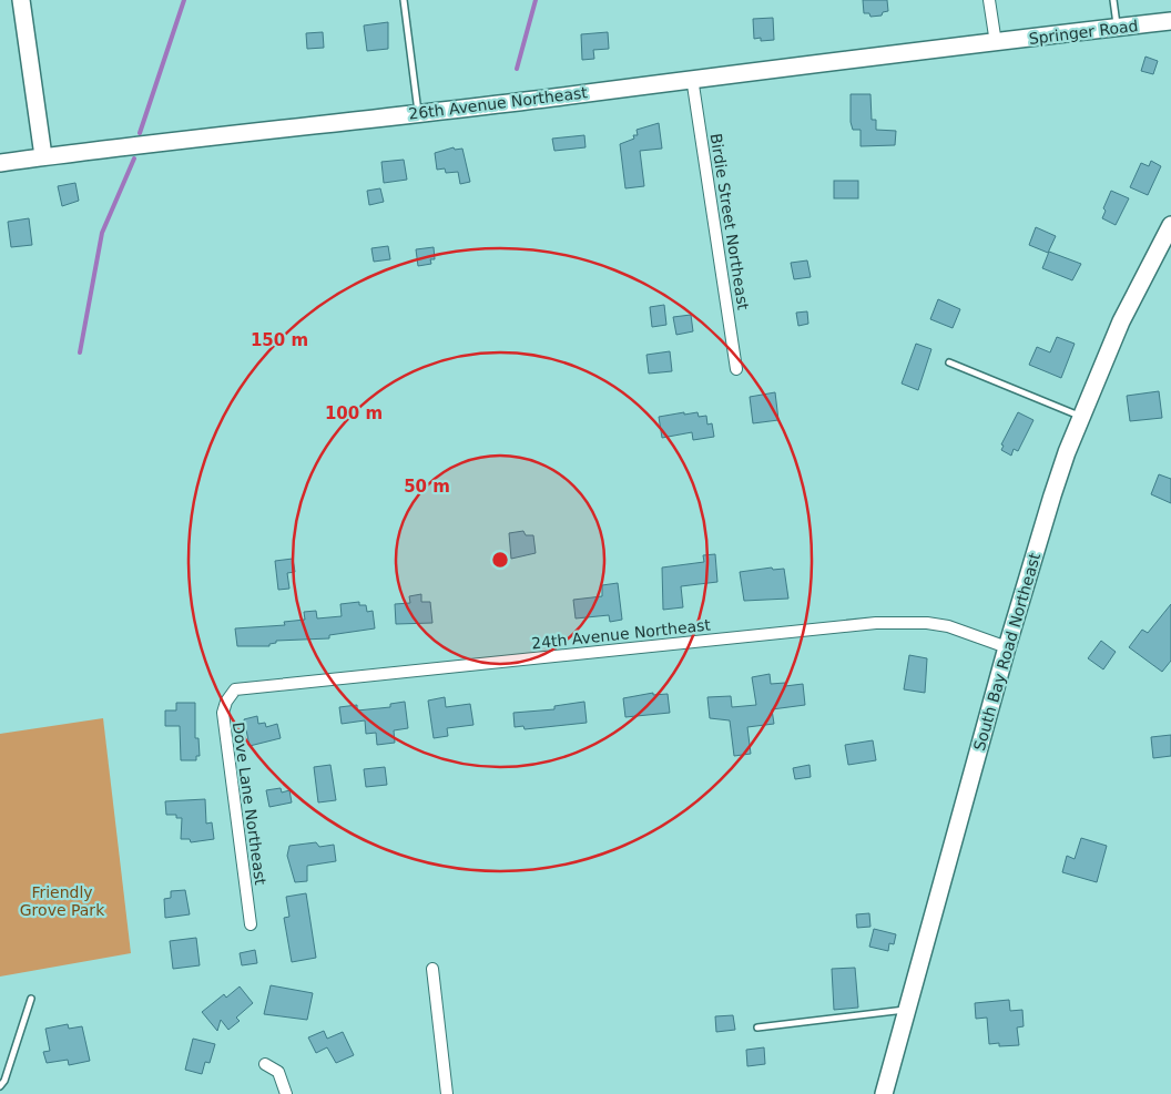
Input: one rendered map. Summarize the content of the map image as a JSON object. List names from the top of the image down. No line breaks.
{"streets":{"street":["Springer Road","26th Avenue Northeast","Birdie Street Northeast","24th Avenue Northeast","South Bay Road Northeast","Dove Lane Northeast"]},"crossings":[["Springer Road","26th Avenue Northeast"],["26th Avenue Northeast","Birdie Street Northeast"],["24th Avenue Northeast","South Bay Road Northeast"],["24th Avenue Northeast","Dove Lane Northeast"]],"parks":["Friendly Grove Park"],"rings":["150 m","100 m","50 m"]}
